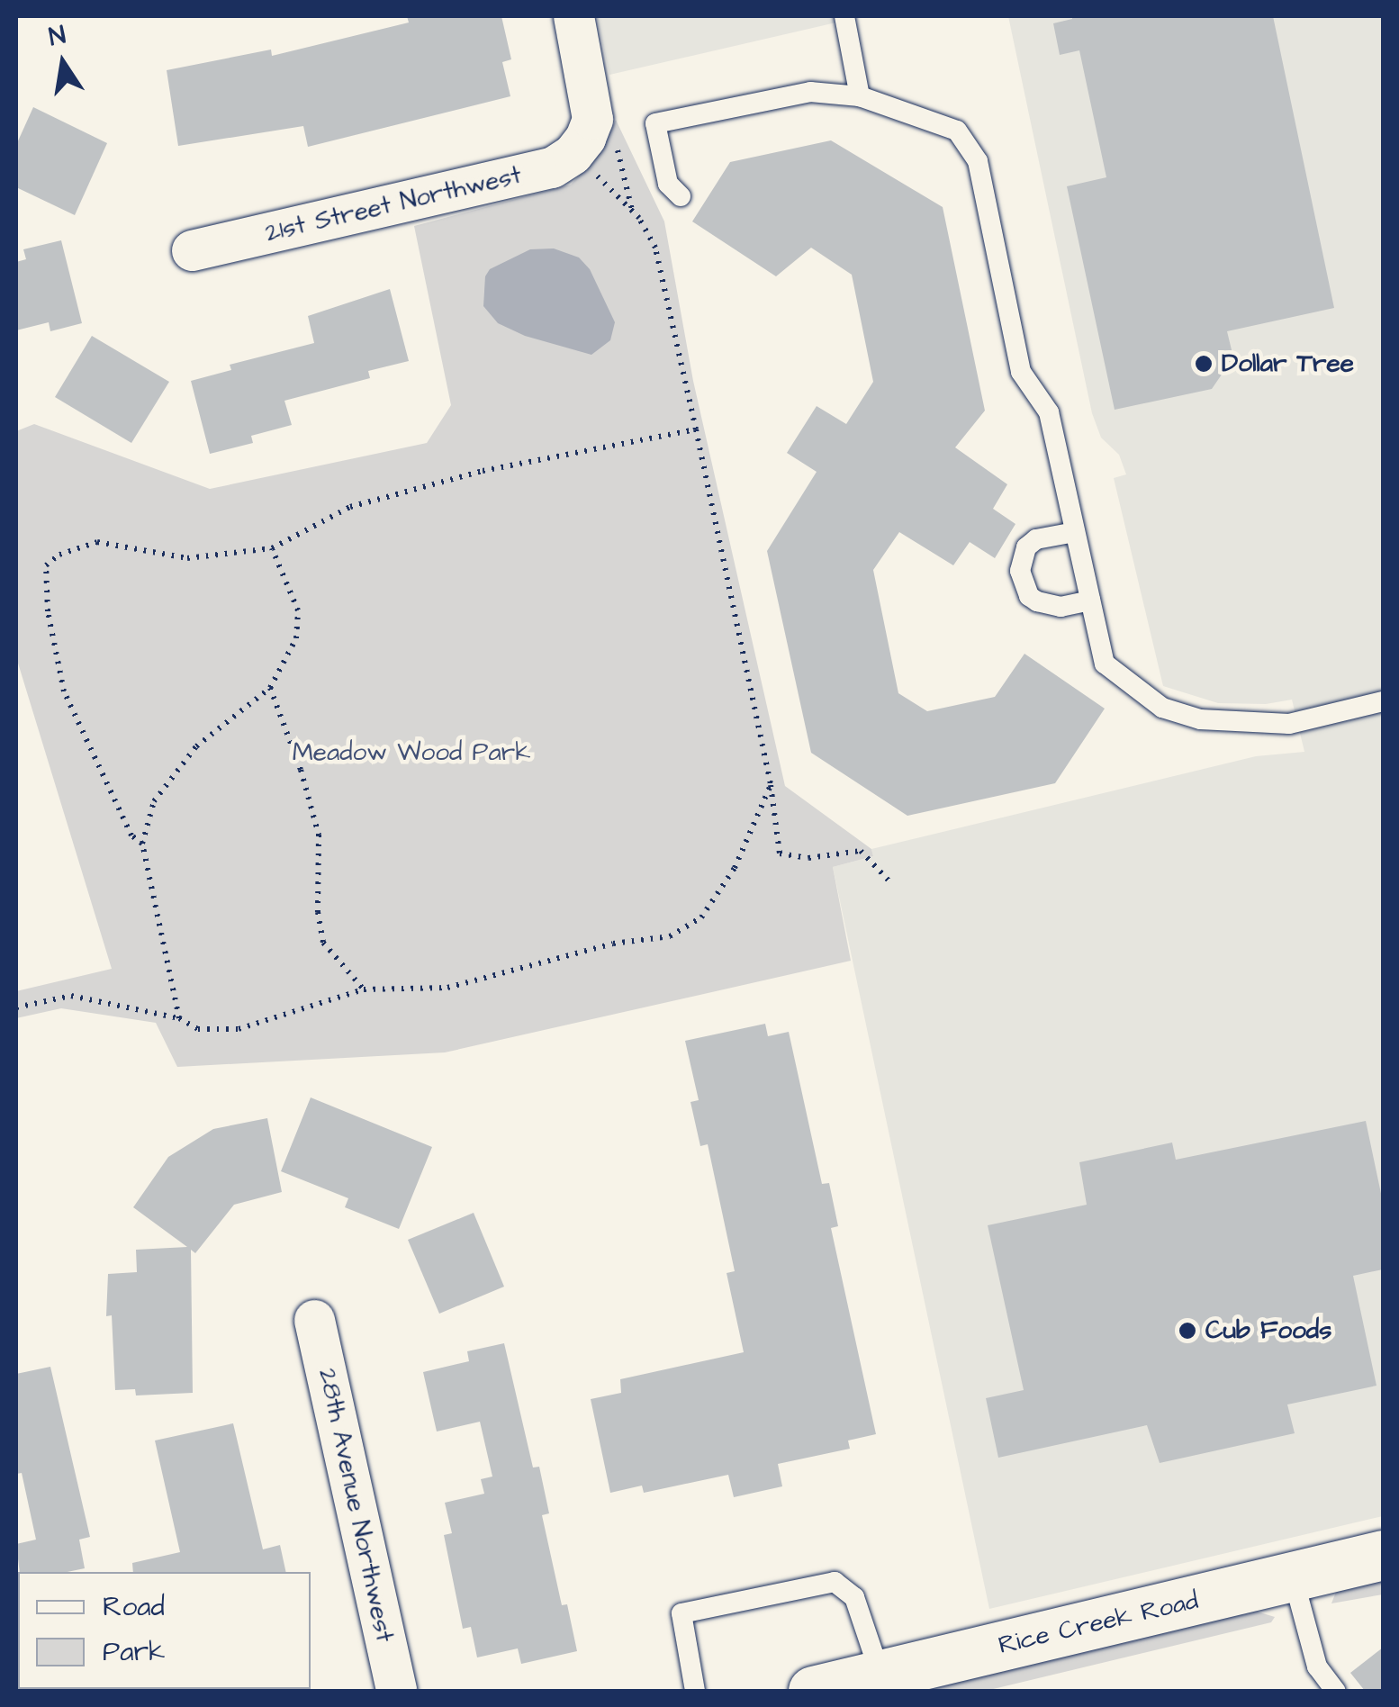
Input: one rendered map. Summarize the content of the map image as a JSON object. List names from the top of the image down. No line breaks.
{"streets":{"street":["21st Street Northwest","28th Avenue Northwest","Rice Creek Road"]},"parks":["Meadow Wood Park"],"places":["Dollar Tree","Cub Foods"],"legend":["Road","Park"],"north":"top"}
